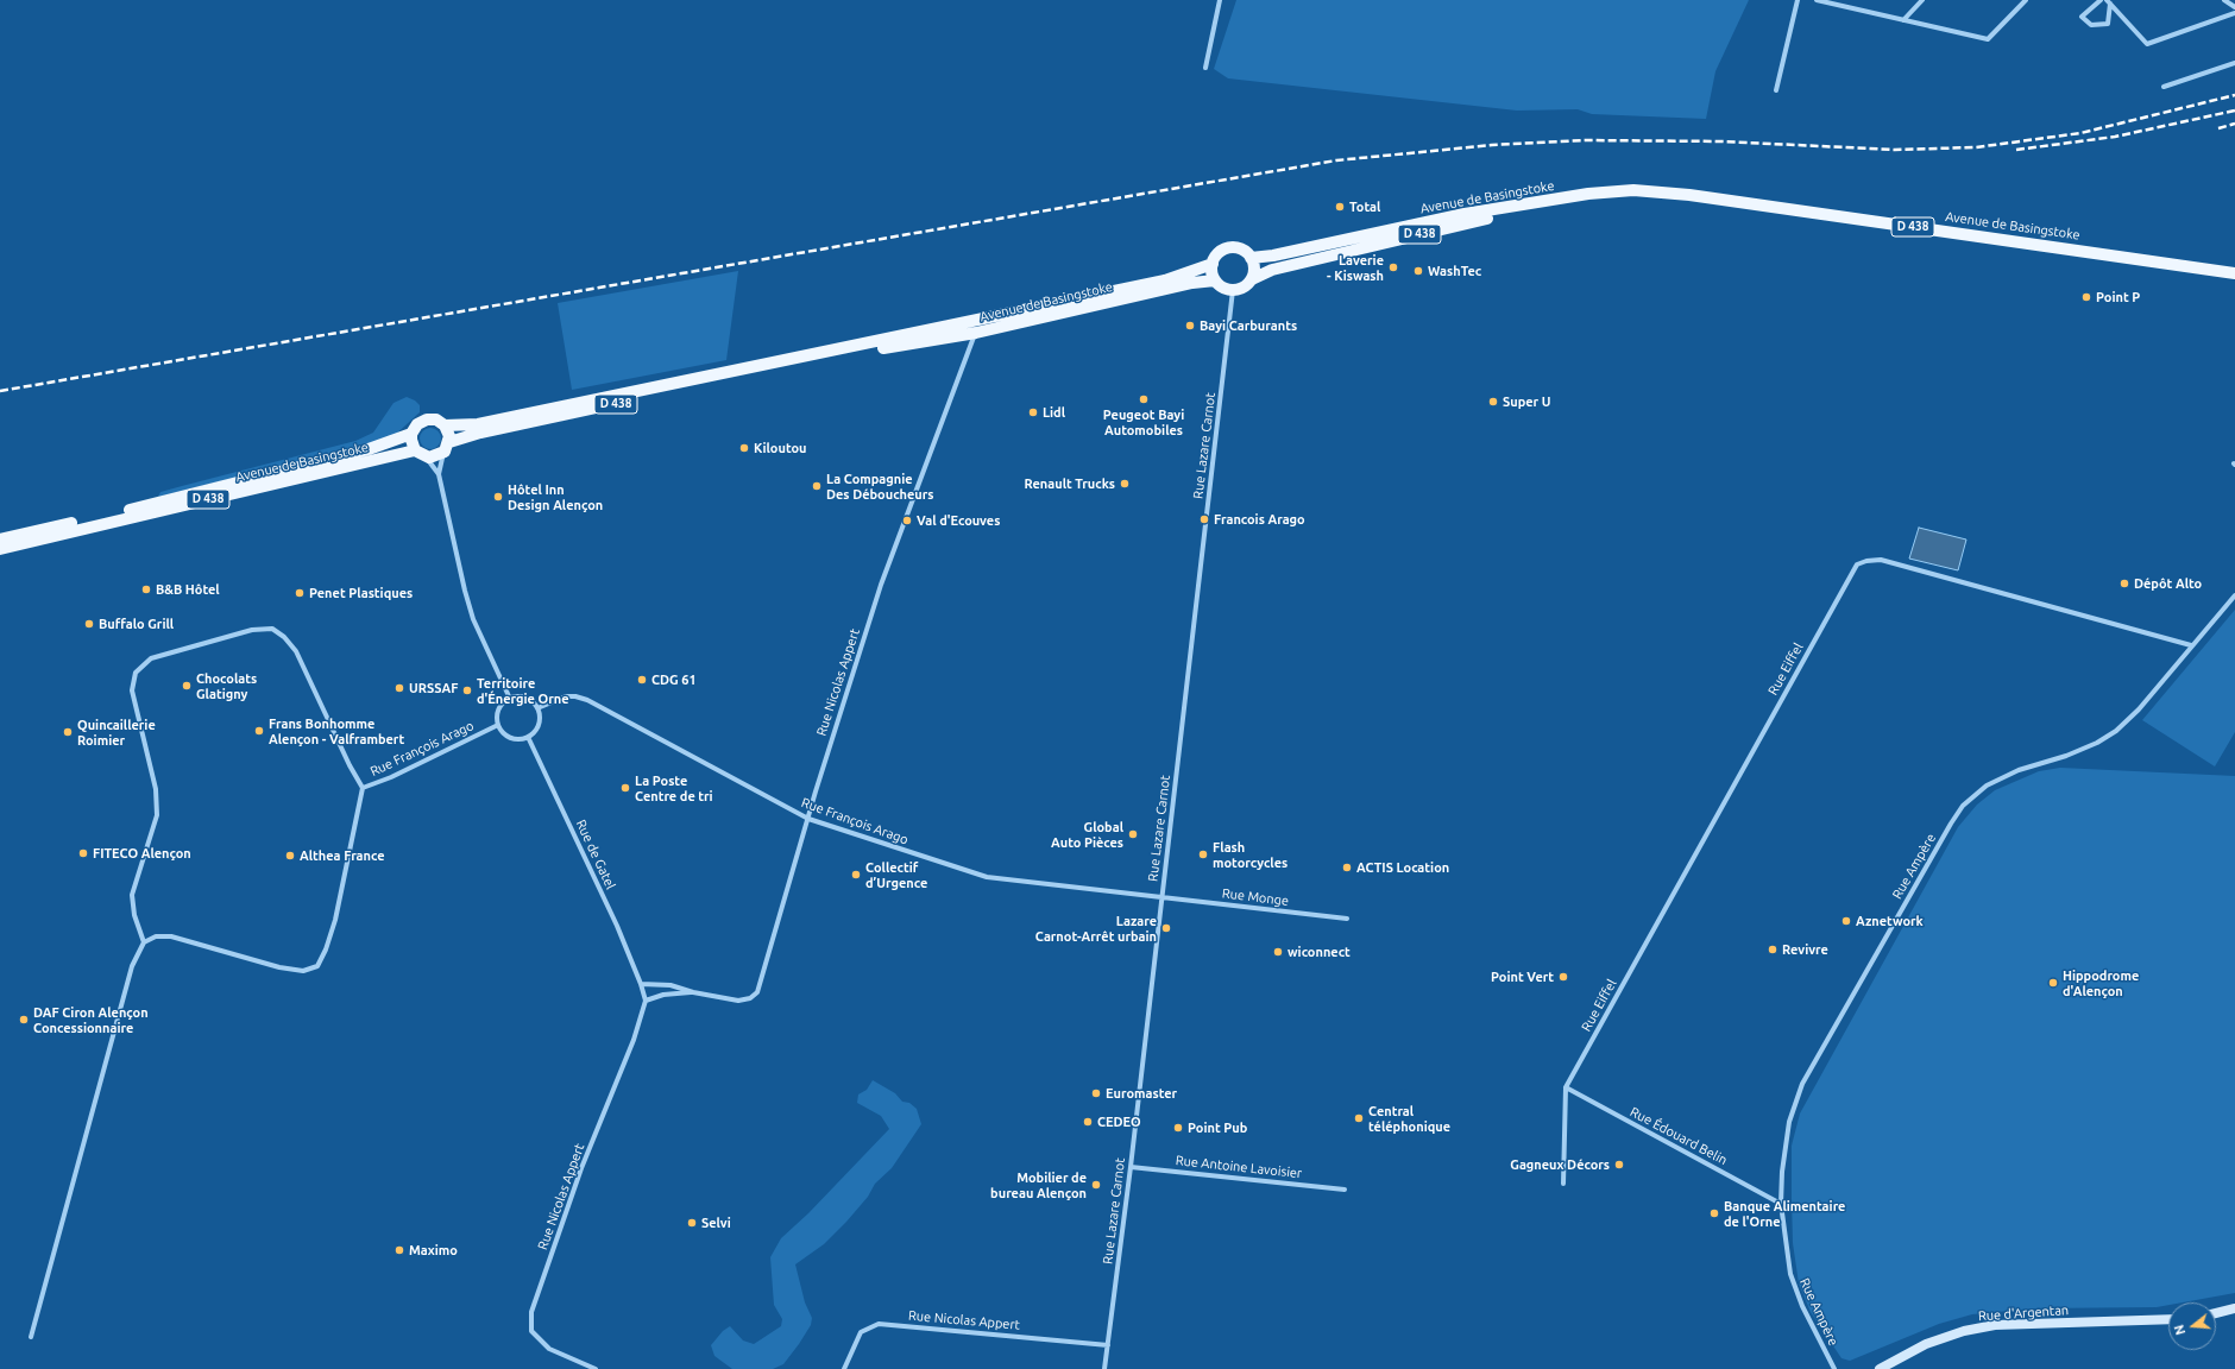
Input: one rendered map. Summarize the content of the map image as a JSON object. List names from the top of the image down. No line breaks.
{"streets":{"main road":["Avenue de Basingstoke","D 438","Rue d'Argentan"],"street":["Rue Lazare Carnot","Rue Eiffel","Rue Nicolas Appert","Rue François Arago","Rue de Gatel","Rue Ampère","Rue Monge","Rue Édouard Belin","Rue Antoine Lavoisier"]},"crossings":[["Avenue de Basingstoke","D 438"],["Avenue de Basingstoke","Rue Lazare Carnot"],["Avenue de Basingstoke","Rue Nicolas Appert"],["Rue Lazare Carnot","Rue Nicolas Appert"],["Rue Lazare Carnot","Rue François Arago"],["Rue Lazare Carnot","Rue Monge"],["Rue Lazare Carnot","Rue Antoine Lavoisier"],["Rue Eiffel","Rue Ampère"],["Rue Eiffel","Rue Édouard Belin"],["Rue Nicolas Appert","Rue François Arago"],["Rue Nicolas Appert","Rue de Gatel"],["Rue François Arago","Rue de Gatel"],["Rue François Arago","Rue Monge"],["Rue Ampère","Rue Édouard Belin"]],"places":["Total","Laverie - Kiswash","WashTec","Point P","Bayi Carburants","Peugeot Bayi Automobiles","Super U","Lidl","Kiloutou","Renault Trucks","La Compagnie Des Déboucheurs","Hôtel Inn Design Alençon","Francois Arago","Val d'Ecouves","Dépôt Alto","B&B Hôtel","Penet Plastiques","Buffalo Grill","CDG 61","Chocolats Glatigny","URSSAF","Territoire d'Énergie Orne","Frans Bonhomme Alençon - Valframbert","Quincaillerie Roimier","La Poste Centre de tri","Global Auto Pièces","FITECO Alençon","Flash motorcycles","Althea France","ACTIS Location","Collectif d’Urgence","Aznetwork","Lazare Carnot-Arrêt urbain","Revivre","wiconnect","Point Vert","Hippodrome d'Alençon","DAF Ciron Alençon Concessionnaire","Euromaster","Central téléphonique","CEDEO","Point Pub","Gagneux Décors","Mobilier de bureau Alençon","Banque Alimentaire de l'Orne","Selvi","Maximo"],"north":"left"}
